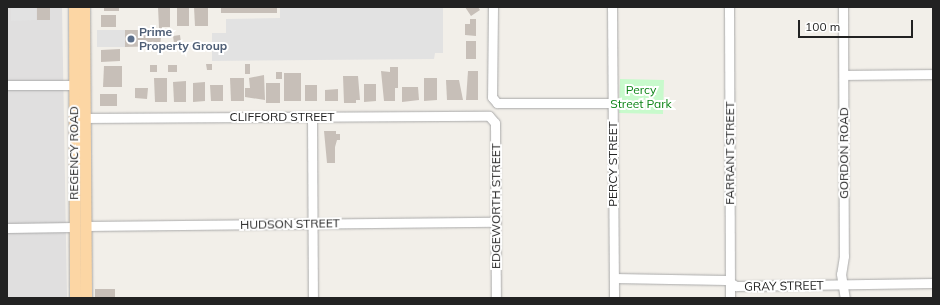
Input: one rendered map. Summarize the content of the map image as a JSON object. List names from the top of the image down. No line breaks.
{"streets":{"main road":["REGENCY ROAD"],"street":["CLIFFORD STREET","FARRANT STREET","GORDON ROAD","PERCY STREET","EDGEWORTH STREET","HUDSON STREET","GRAY STREET"]},"crossings":[["CLIFFORD STREET","REGENCY ROAD"],["CLIFFORD STREET","EDGEWORTH STREET"],["REGENCY ROAD","HUDSON STREET"],["FARRANT STREET","GRAY STREET"],["GORDON ROAD","GRAY STREET"],["PERCY STREET","GRAY STREET"],["EDGEWORTH STREET","HUDSON STREET"]],"parks":["Percy Street Park"],"places":["Prime Property Group"],"scale_bar":"100 m"}
